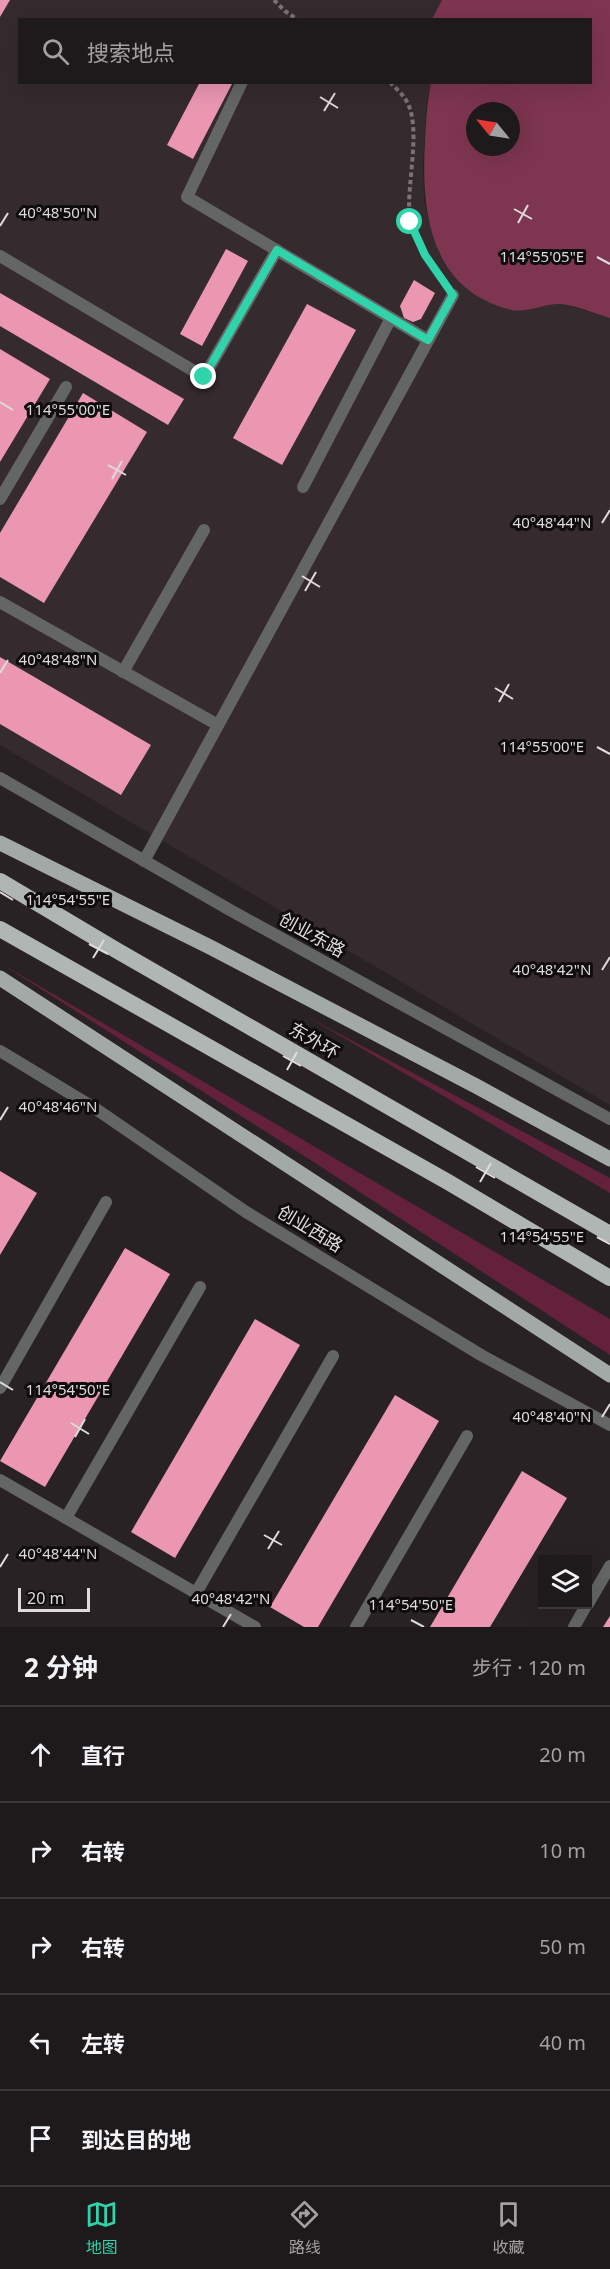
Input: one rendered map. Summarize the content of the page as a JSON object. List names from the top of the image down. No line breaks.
{"streets":{"highway":["东外环"],"street":["创业东路","创业西路"]},"scale_bar":"20 m","north":"top left","page":{"search":"搜索地点","scale":"20 m","heading":["2 分钟","步行 · 120 m"],"list":[["直行","20 m"],["右转","10 m"],["右转","50 m"],["左转","40 m"],"到达目的地"],"nav":["地图","路线","收藏"]},"coordinates":["40°48'50\"N","114°55'05\"E","114°55'00\"E","40°48'44\"N","40°48'48\"N","114°54'55\"E","40°48'42\"N","40°48'46\"N","114°54'50\"E","40°48'40\"N"]}
